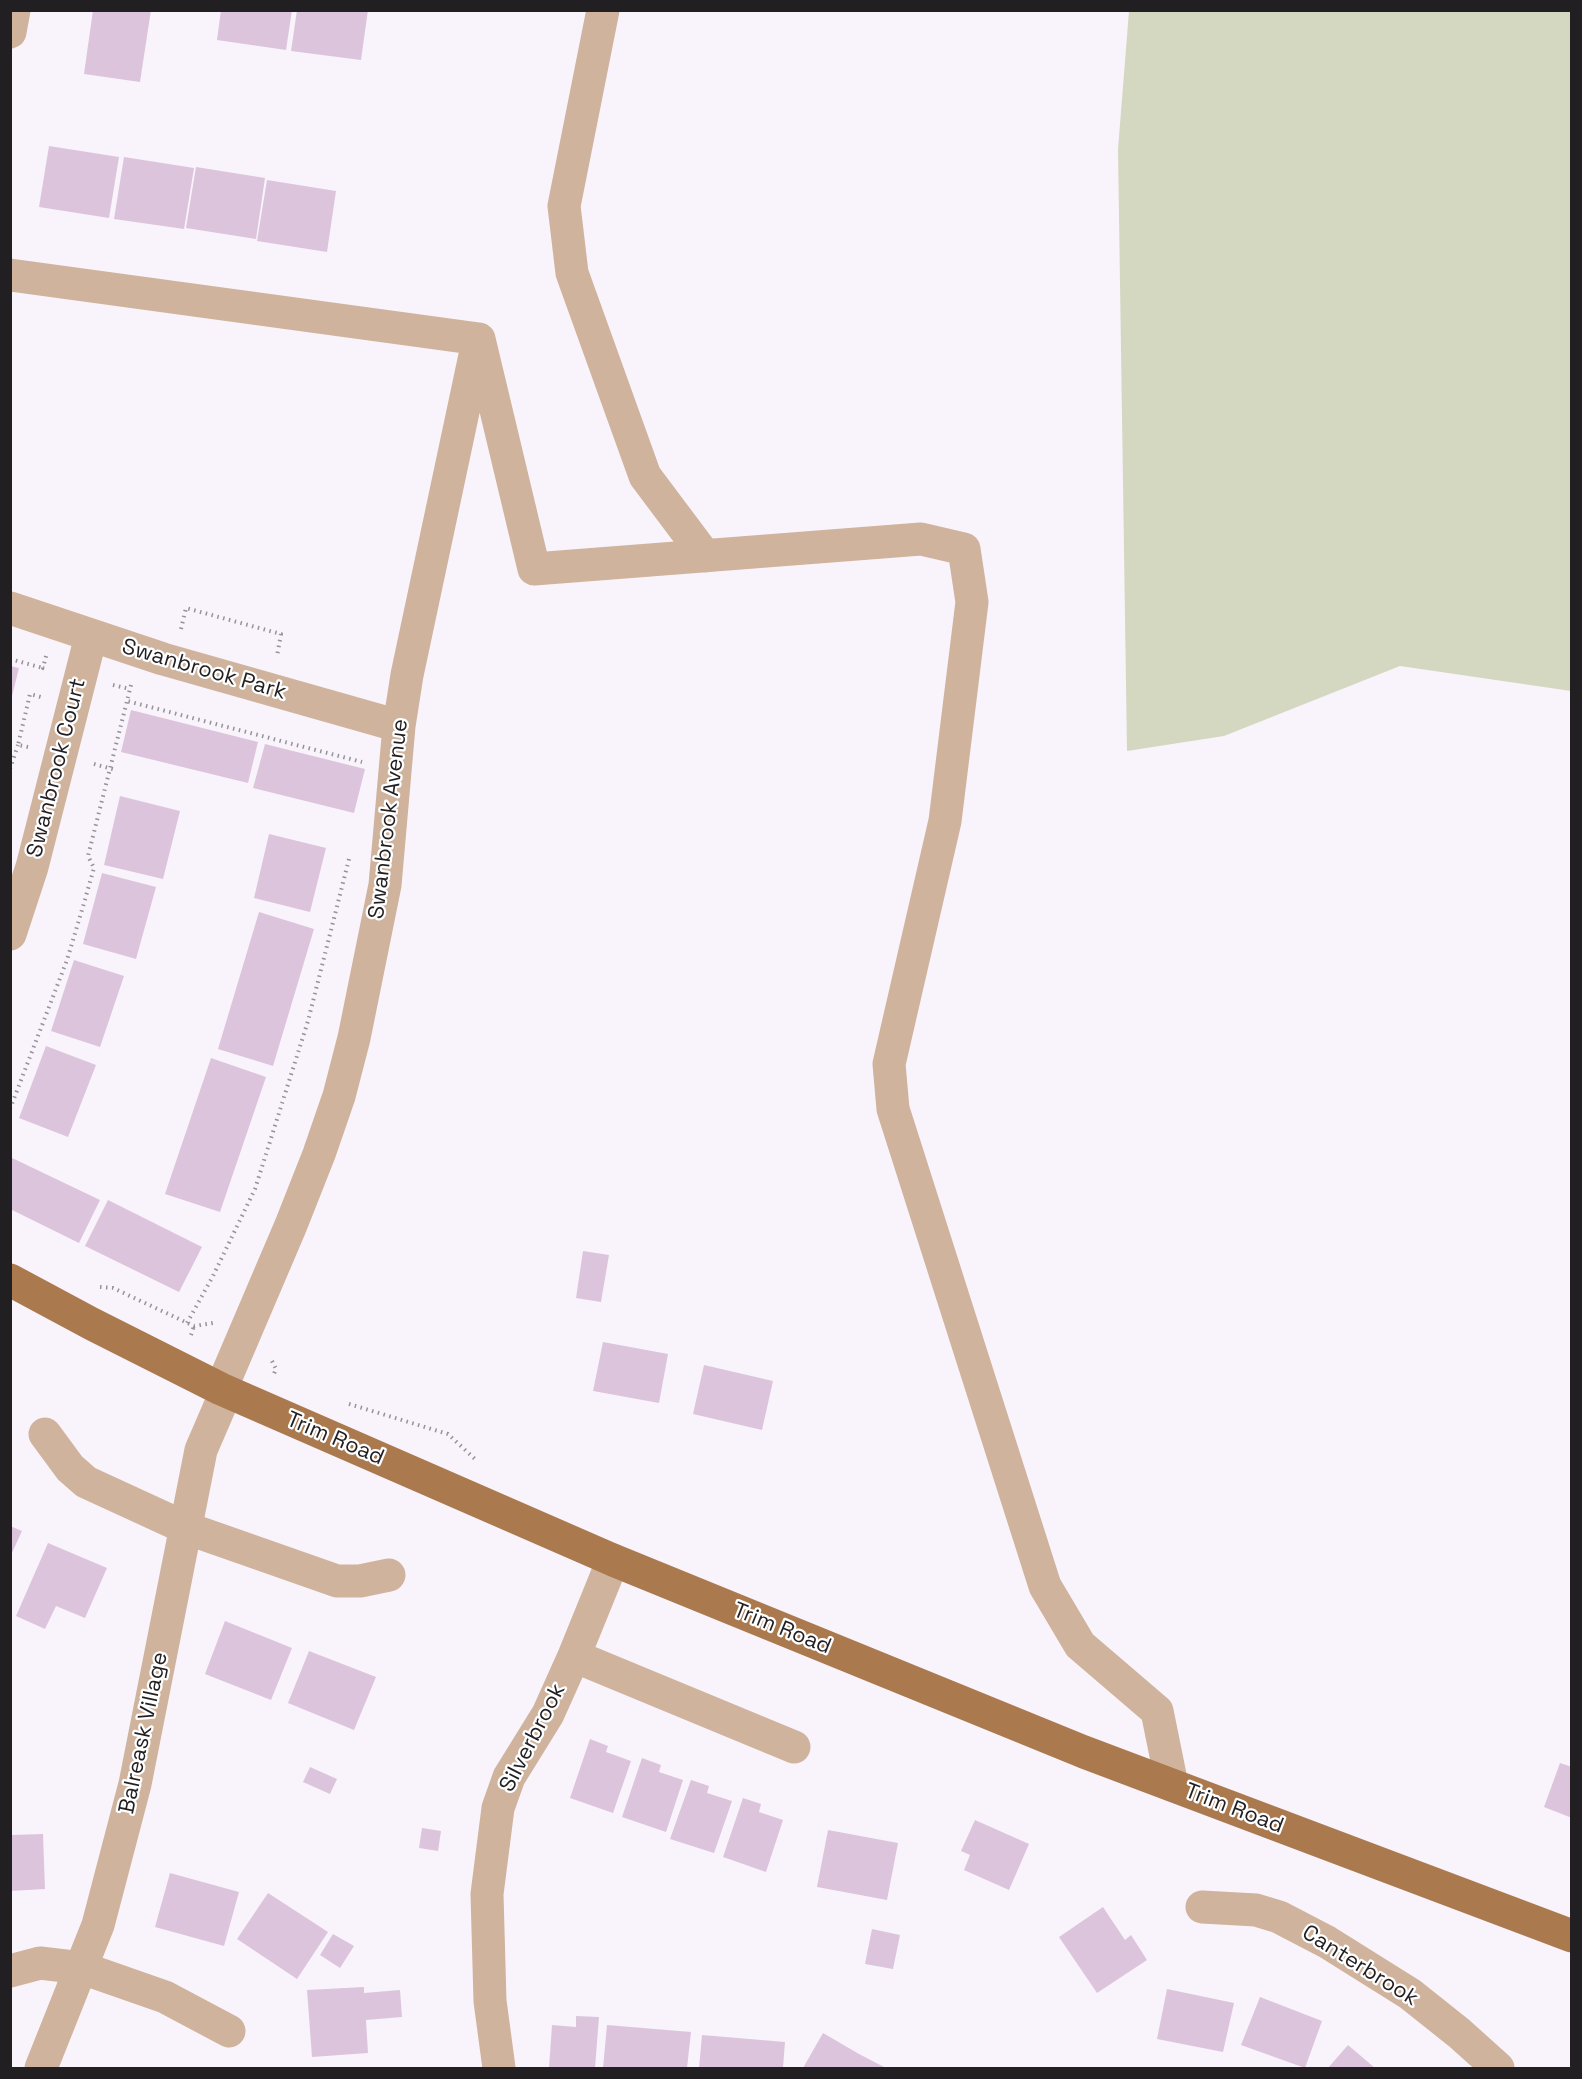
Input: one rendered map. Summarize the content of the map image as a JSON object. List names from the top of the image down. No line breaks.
{"streets":{"main road":["Trim Road"],"street":["Swanbrook Park","Swanbrook Court","Swanbrook Avenue","Balreask Village","Silverbrook","Canterbrook"]},"crossings":[["Swanbrook Park","Swanbrook Court"],["Swanbrook Park","Swanbrook Avenue"],["Swanbrook Avenue","Trim Road"],["Swanbrook Avenue","Balreask Village"],["Trim Road","Balreask Village"],["Trim Road","Silverbrook"]]}
